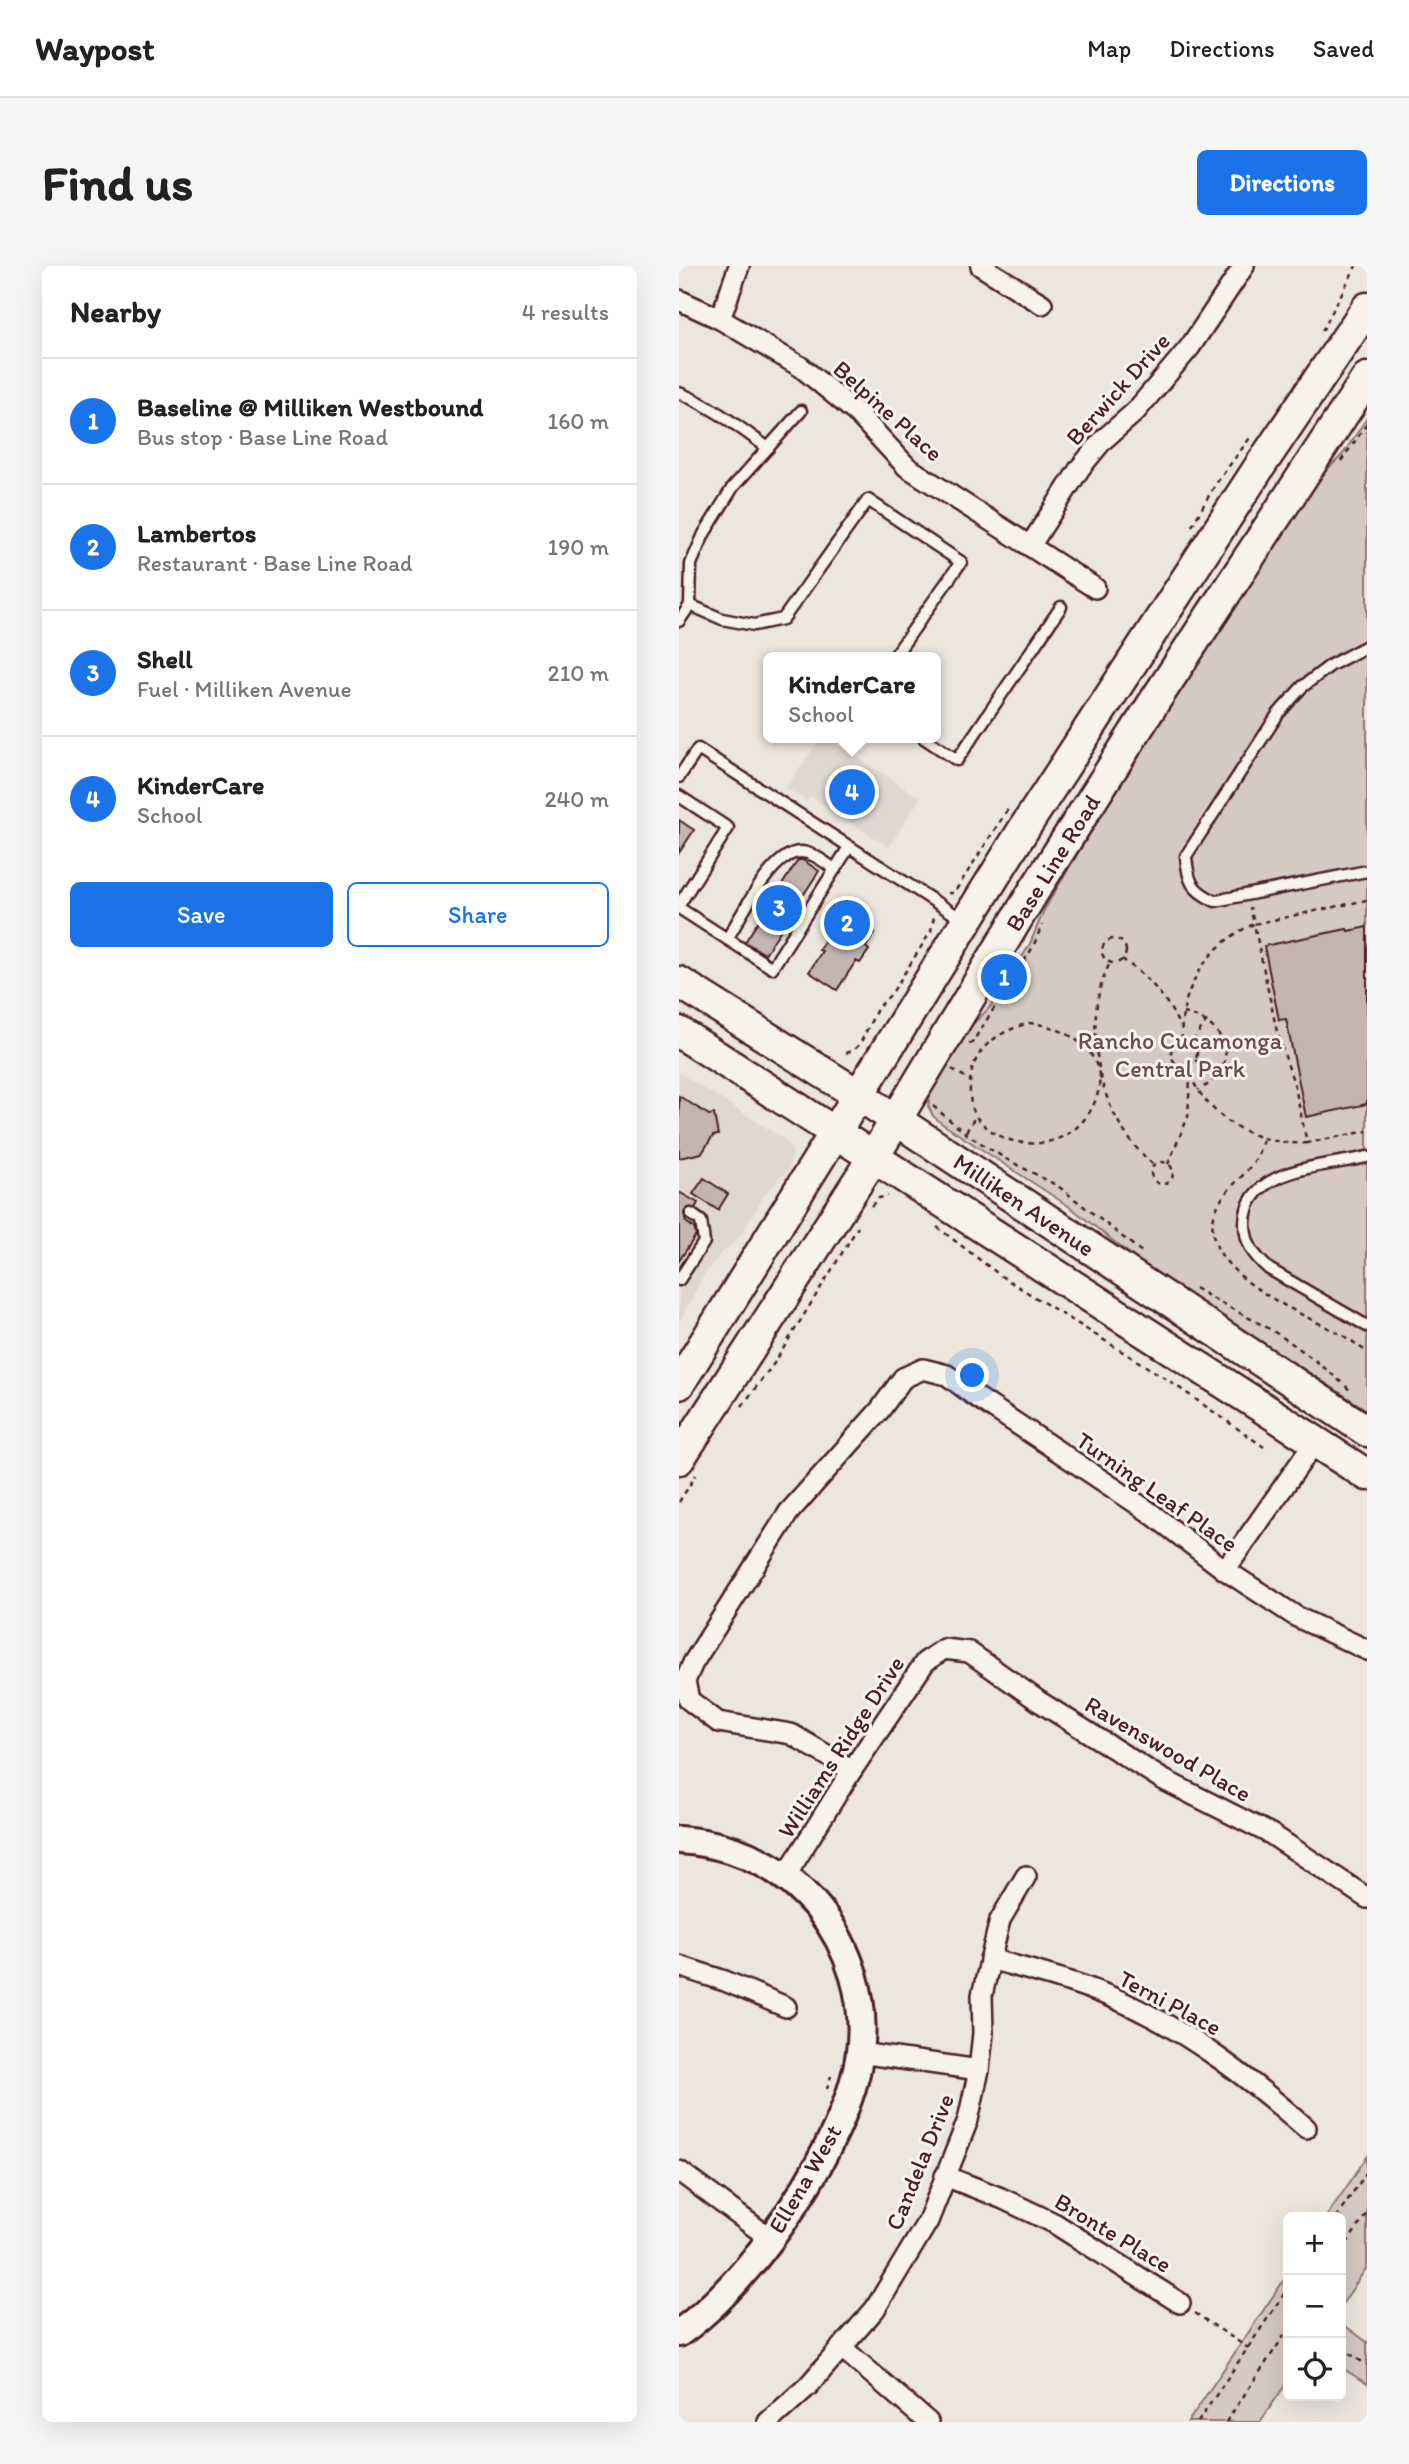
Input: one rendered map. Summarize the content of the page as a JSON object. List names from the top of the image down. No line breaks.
{"streets":{"main road":["Base Line Road","Milliken Avenue"],"street":["Berwick Drive","Belpine Place","Turning Leaf Place","Williams Ridge Drive","Ravenswood Place","Terni Place","Candela Drive","Ellena West","Bronte Place"]},"crossings":[["Berwick Drive","Belpine Place"],["Base Line Road","Milliken Avenue"],["Turning Leaf Place","Williams Ridge Drive"],["Williams Ridge Drive","Ravenswood Place"],["Williams Ridge Drive","Ellena West"],["Terni Place","Candela Drive"],["Candela Drive","Bronte Place"]],"parks":["Rancho Cucamonga Central Park"],"page":{"header":"Waypost","nav":["Map","Directions","Saved"],"buttons":["Directions",["Save","Share"]],"title":"Find us","heading":["Nearby","4 results"],"list":[{"mark":"1","name":"Baseline @ Milliken Westbound","note":"Bus stop · Base Line Road","value":"160 m"},{"mark":"2","name":"Lambertos","note":"Restaurant · Base Line Road","value":"190 m"},{"mark":"3","name":"Shell","note":"Fuel · Milliken Avenue","value":"210 m"},{"mark":"4","name":"KinderCare","note":"School","value":"240 m"}],"popup":["KinderCare","School"],"pins":["4","3","2","1"],"map_buttons":["+","−"]}}
